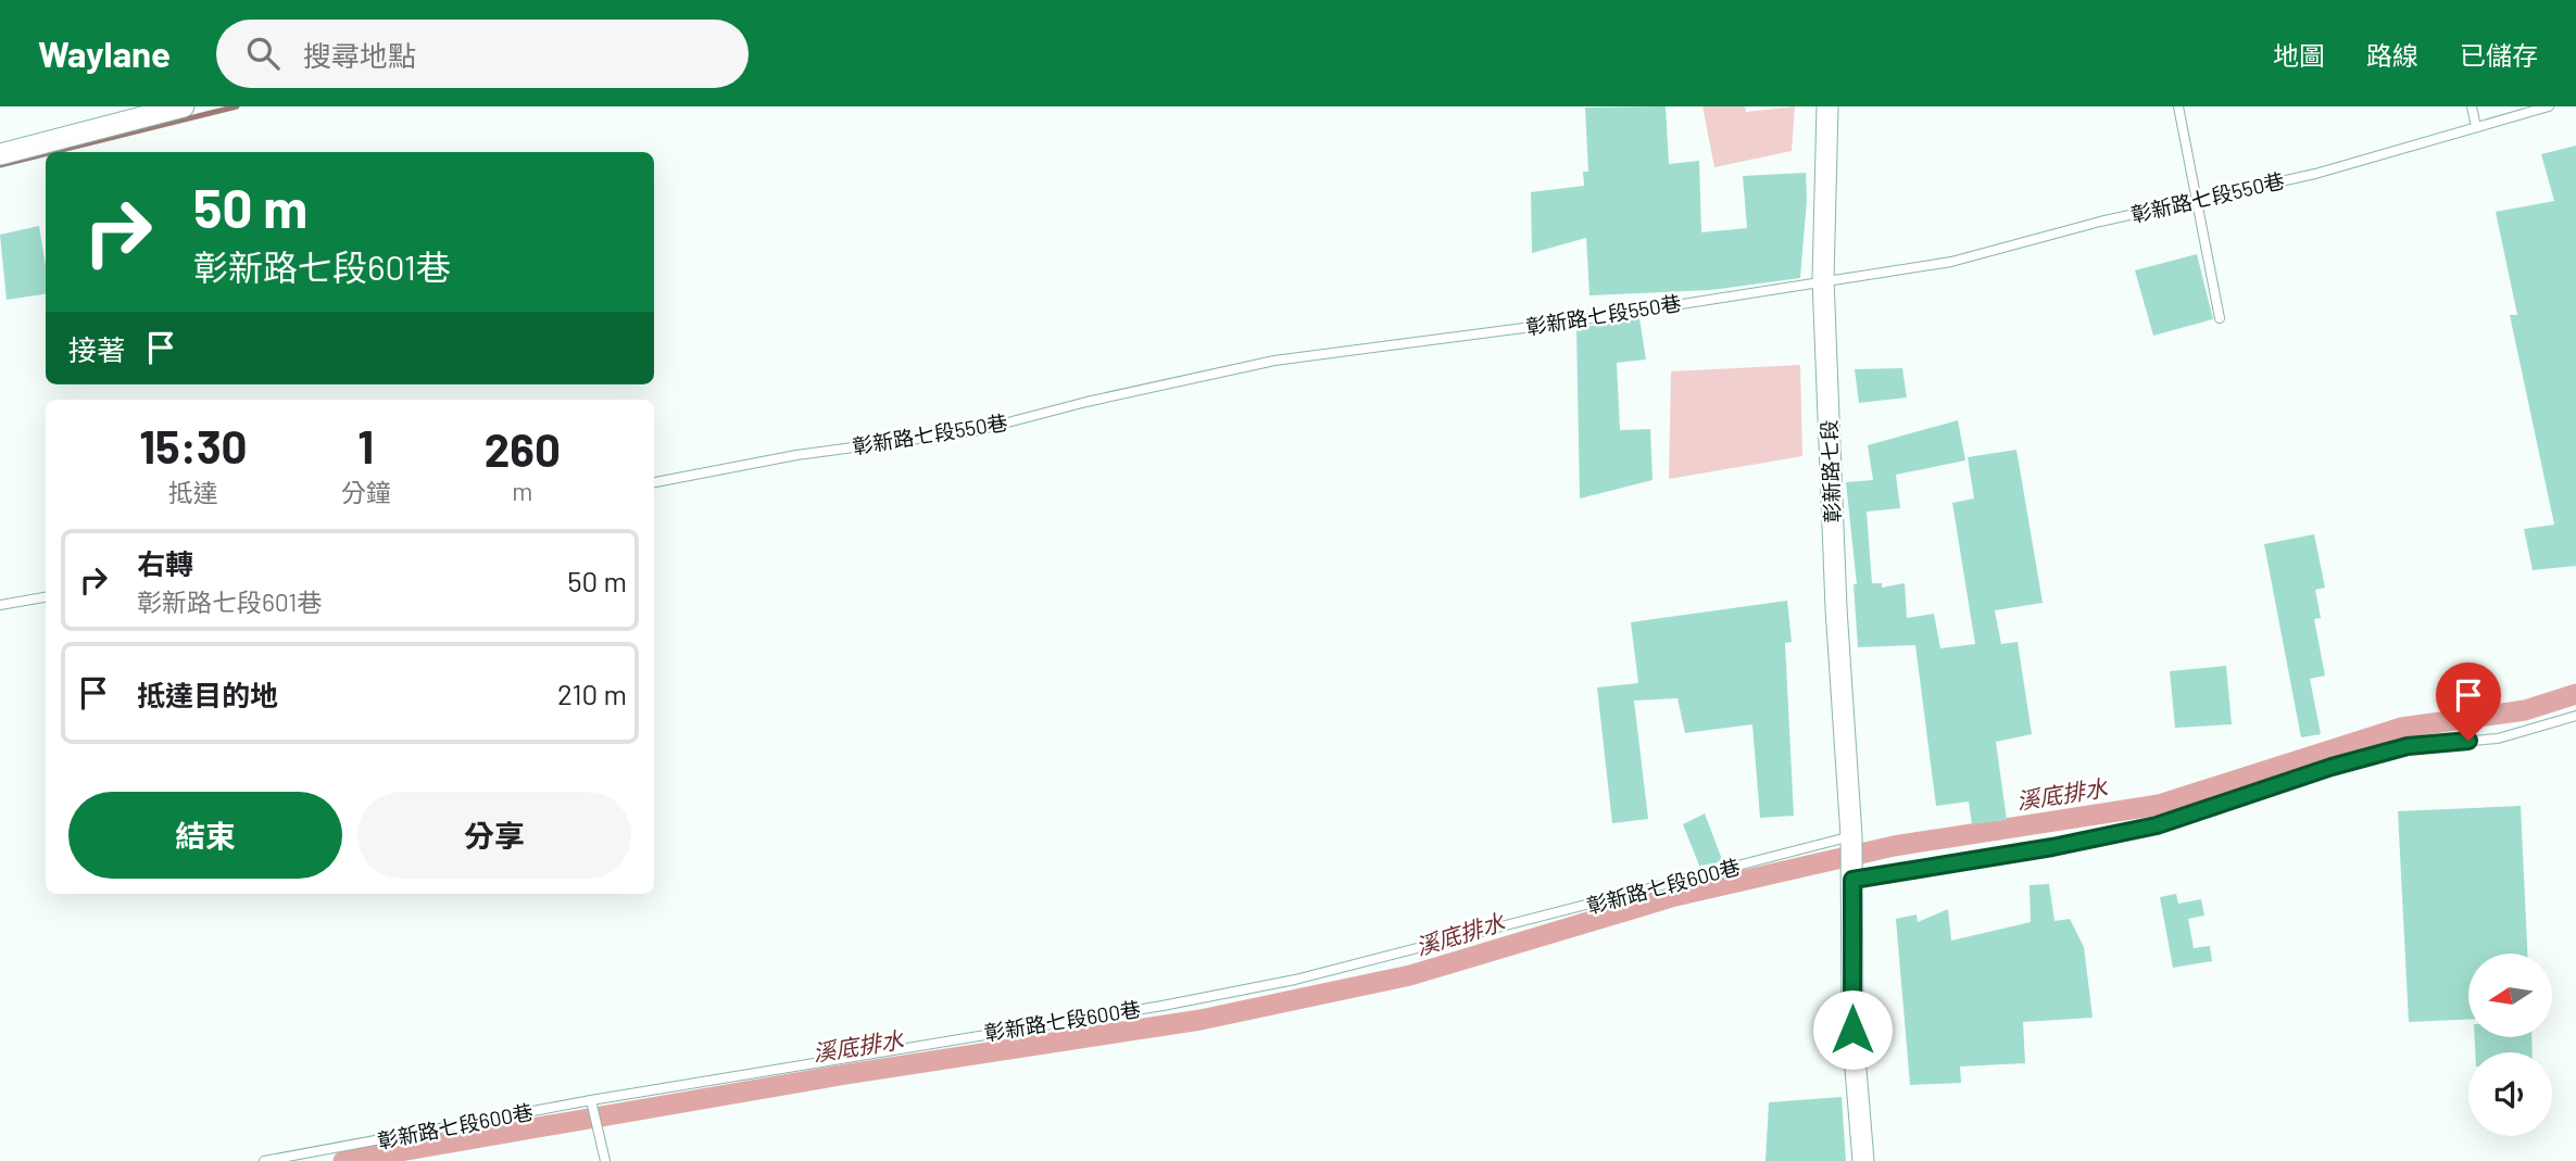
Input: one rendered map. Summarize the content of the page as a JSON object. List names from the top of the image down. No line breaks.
{"streets":{"street":["彰新路七段"],"lane":["彰新路七段550巷","彰新路七段600巷"]},"crossings":[["彰新路七段550巷","彰新路七段"],["彰新路七段","彰新路七段600巷"]],"water":["溪底排水"],"north":"left","page":{"header":"Waylane","search":"搜尋地點","nav":["地圖","路線","已儲存"],"turn":["50 m","彰新路七段601巷"],"then":"接著","eta":["15:30","抵達","1","分鐘","260","m"],"list":[{"name":"右轉","note":"彰新路七段601巷","value":"50 m"},{"name":"抵達目的地","value":"210 m"}],"buttons":["結束","分享"]}}
